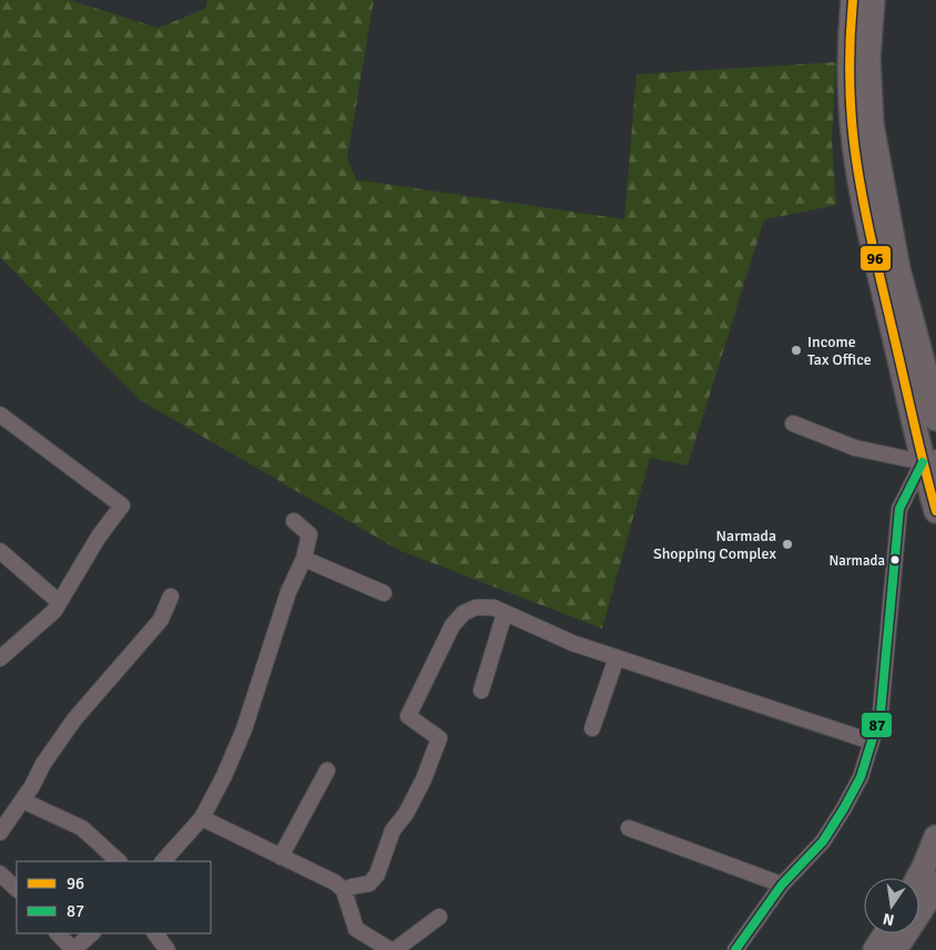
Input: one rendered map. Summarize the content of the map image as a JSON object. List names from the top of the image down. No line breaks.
{"places":["Income Tax Office","Narmada Shopping Complex","Narmada"],"lines":["transit line 96","transit line 87"],"legend":["96","87"],"north":"bottom"}
